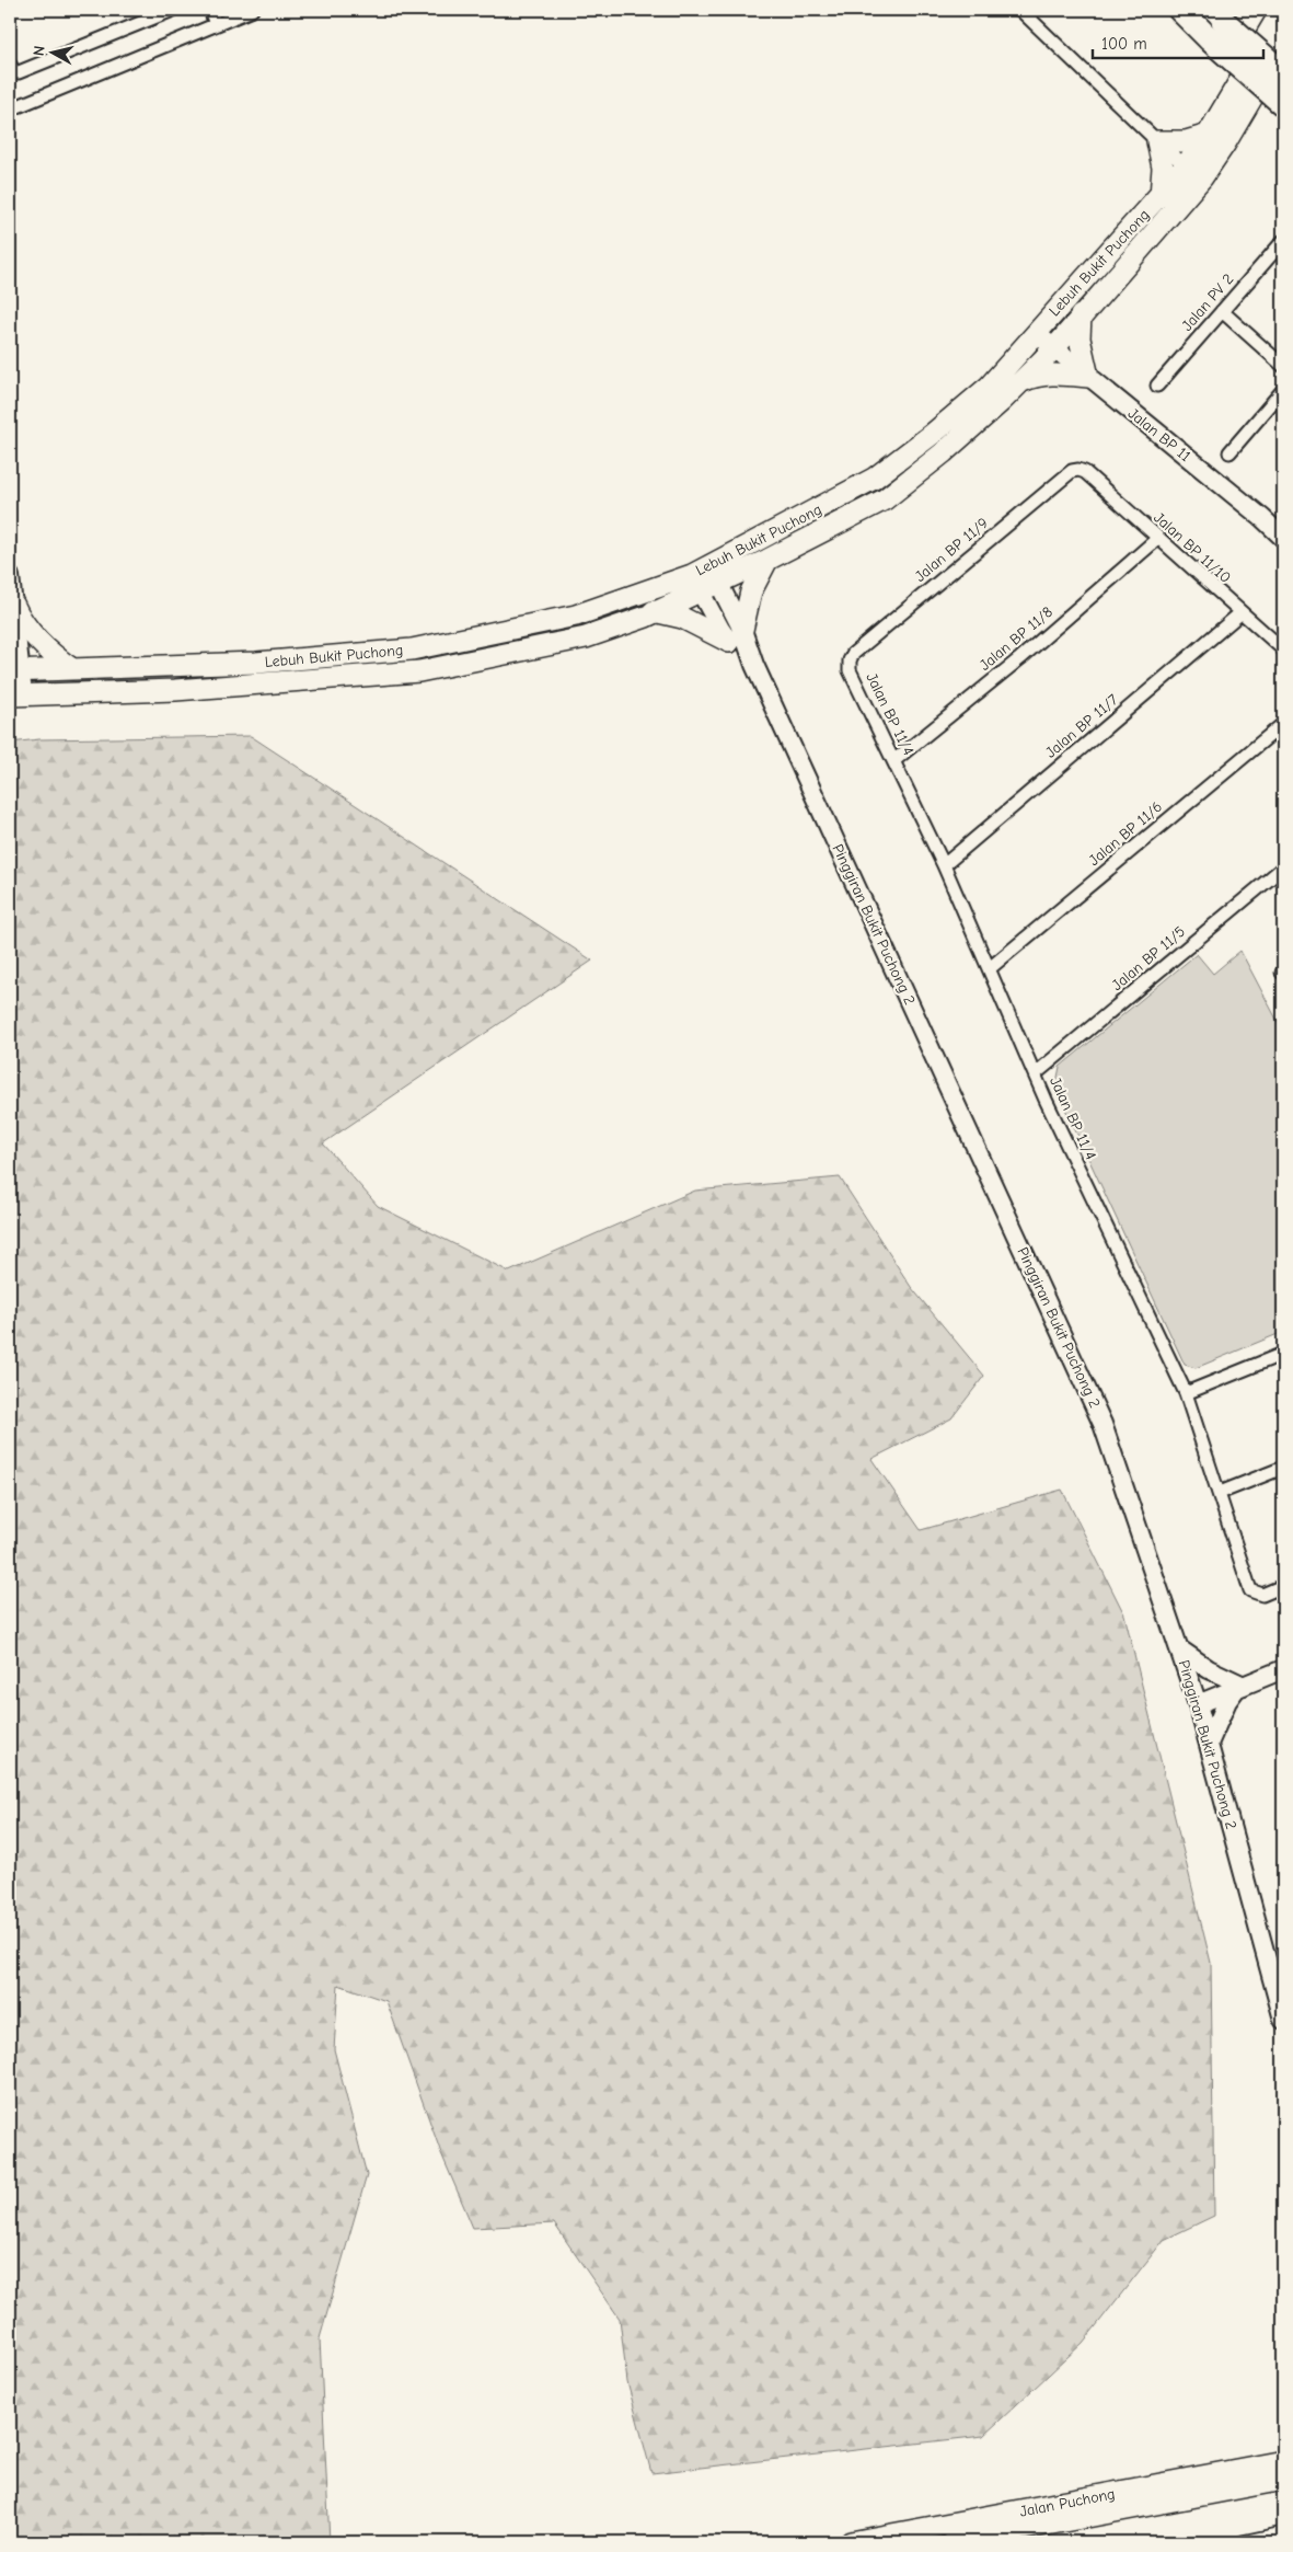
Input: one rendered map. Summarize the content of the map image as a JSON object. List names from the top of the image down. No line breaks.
{"streets":{"main road":["Lebuh Bukit Puchong","Jalan Puchong"],"street":["Jalan PV 2","Jalan BP 11","Jalan BP 11/10","Jalan BP 11/9","Jalan BP 11/8","Jalan BP 11/4","Jalan BP 11/7","Jalan BP 11/6","Pinggiran Bukit Puchong 2","Jalan BP 11/5"]},"crossings":[["Lebuh Bukit Puchong","Jalan BP 11"],["Lebuh Bukit Puchong","Pinggiran Bukit Puchong 2"],["Jalan BP 11/10","Jalan BP 11/9"],["Jalan BP 11/10","Jalan BP 11/8"],["Jalan BP 11/10","Jalan BP 11/7"],["Jalan BP 11/9","Jalan BP 11/4"],["Jalan BP 11/8","Jalan BP 11/4"],["Jalan BP 11/4","Jalan BP 11/7"],["Jalan BP 11/4","Jalan BP 11/6"],["Jalan BP 11/4","Jalan BP 11/5"]],"scale_bar":"100 m","north":"left"}
